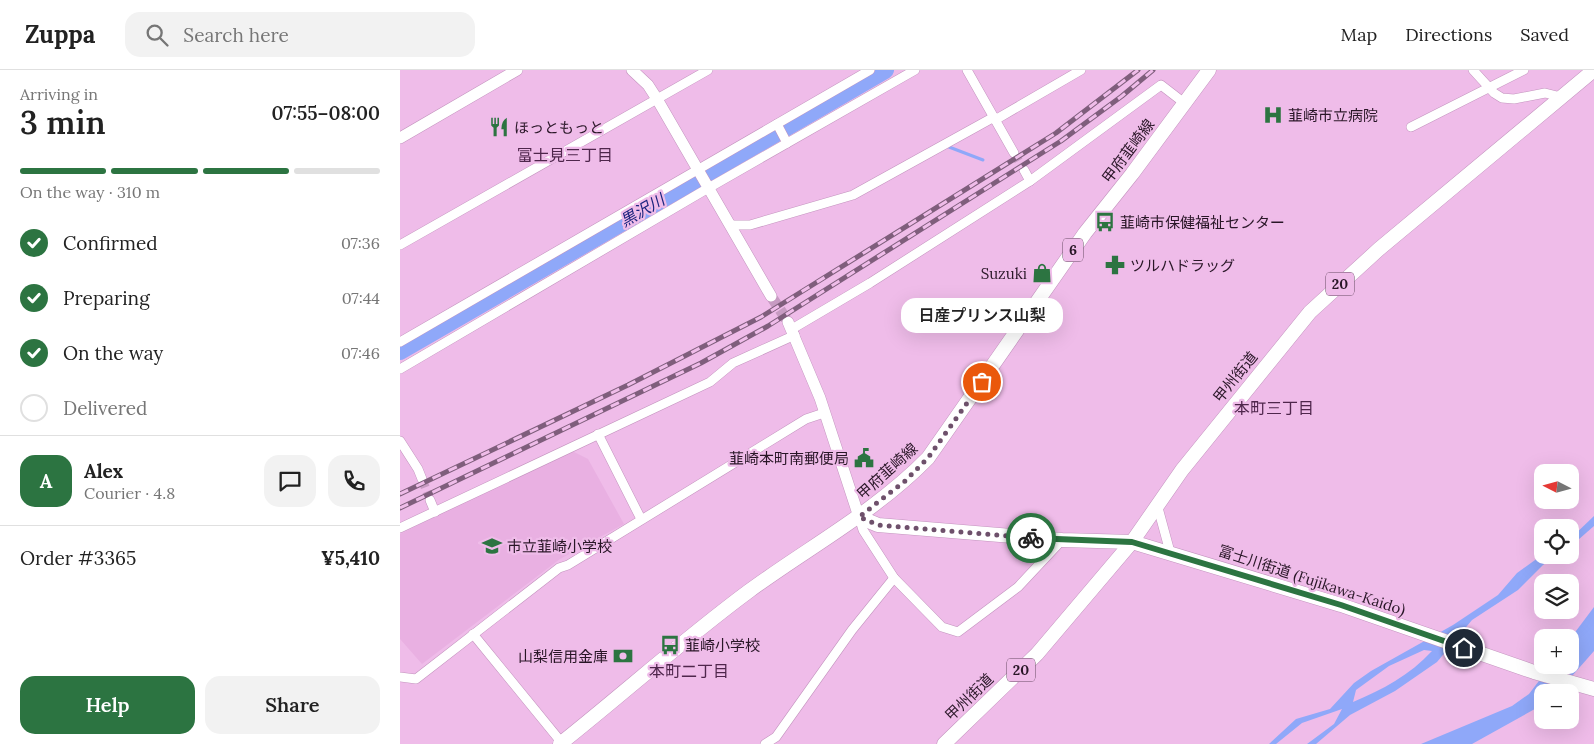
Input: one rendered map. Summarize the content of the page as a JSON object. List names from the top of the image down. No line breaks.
{"streets":{"main road":["甲府韮崎線","6","20","甲州街道","富士川街道 (Fujikawa-Kaido)"]},"crossings":[["甲府韮崎線","富士川街道 (Fujikawa-Kaido)"],["甲州街道","富士川街道 (Fujikawa-Kaido)"]],"districts":["富士見三丁目","本町三丁目","本町二丁目"],"water":["黒沢川"],"places":{"hospital":["韮崎市立病院"],"restaurant":["ほっともっと"],"bus stop":["韮崎市保健福祉センター","韮崎小学校"],"pharmacy":["ツルハドラッグ"],"shop":["Suzuki"],"other":["日産プリンス山梨"],"public building":["韮崎本町南郵便局"],"school or university":["市立韮崎小学校"],"bank":["山梨信用金庫"]},"north":"left","page":{"header":"Zuppa","search":"Search here","nav":["Map","Directions","Saved"],"heading":["3 min","Arriving in","07:55–08:00"],"panel":["Alex","Courier · 4.8","Order #3365","¥5,410"],"bar":"On the way · 310 m","list":[["Confirmed","07:36"],["Preparing","07:44"],["On the way","07:46"],"Delivered"],"bubble":"日産プリンス山梨","round":"A","map_buttons":["+","−"],"buttons":["Help","Share"]}}
